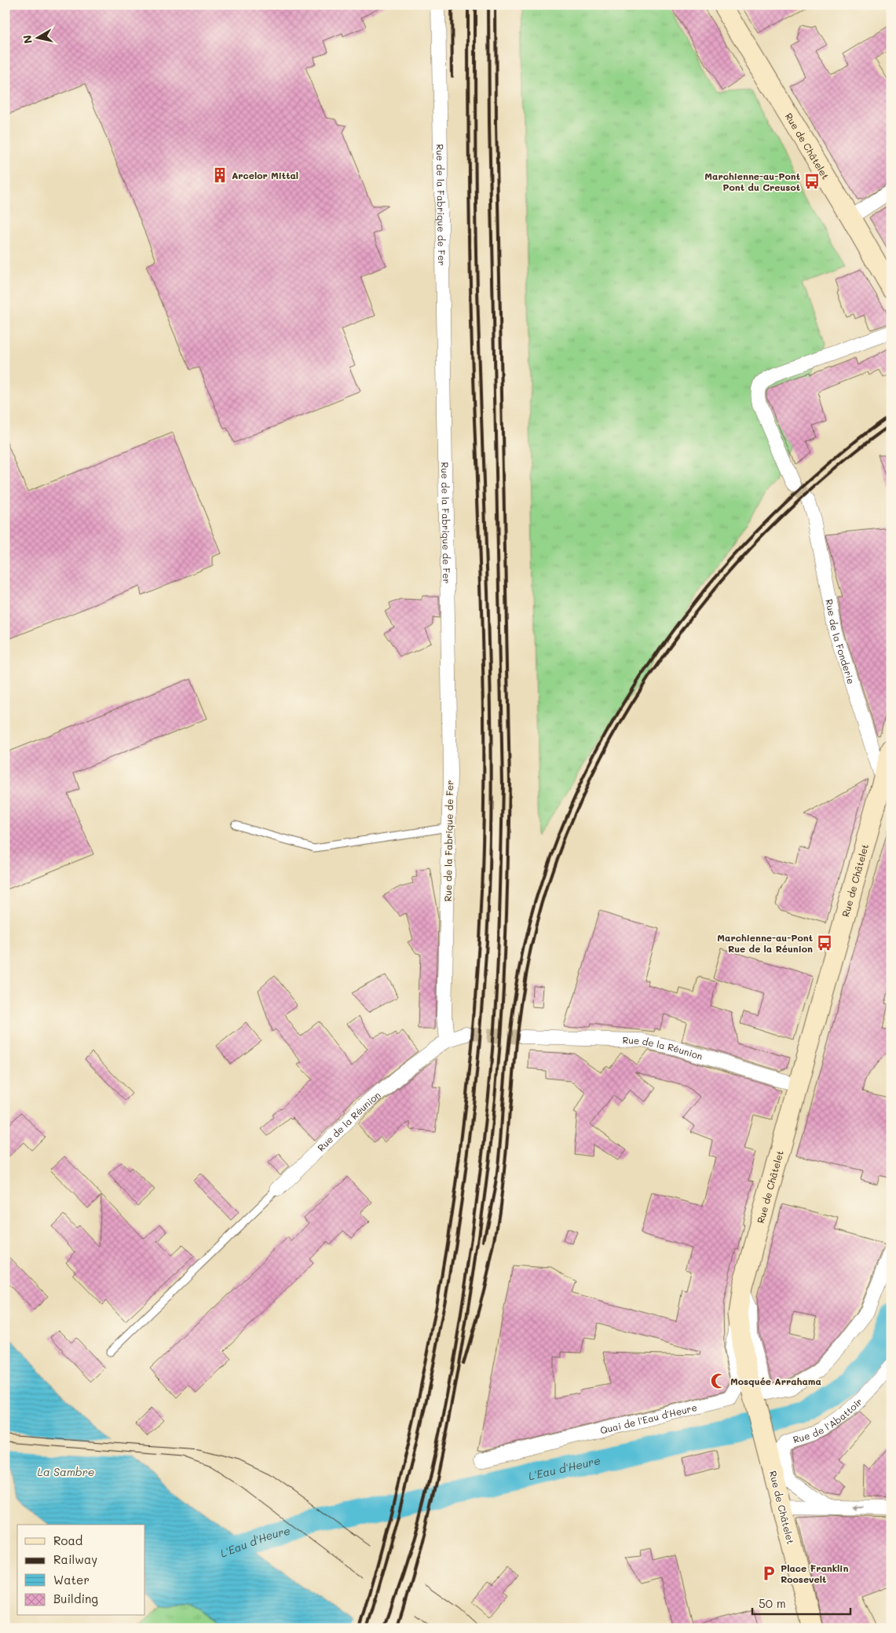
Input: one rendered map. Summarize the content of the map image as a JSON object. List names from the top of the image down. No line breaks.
{"streets":{"main road":["Rue de Châtelet"],"street":["Rue de la Fabrique de Fer","Rue de la Fonderie","Rue de la Réunion","Quai de l'Eau d'Heure","Rue de l'Abattoir"]},"crossings":[["Rue de Châtelet","Rue de la Fonderie"],["Rue de Châtelet","Rue de la Réunion"],["Rue de Châtelet","Quai de l'Eau d'Heure"],["Rue de la Fabrique de Fer","Rue de la Réunion"]],"water":["L'Eau d'Heure","La Sambre"],"places":{"building":["Arcelor Mittal"],"bus stop":["Marchienne-au-Pont Pont du Creusot","Marchienne-au-Pont Rue de la Réunion"],"mosque":["Mosquée Arrahama"],"parking":["Place Franklin Roosevelt"]},"legend":["Road","Railway","Water","Building"],"scale_bar":"50 m","north":"left"}
